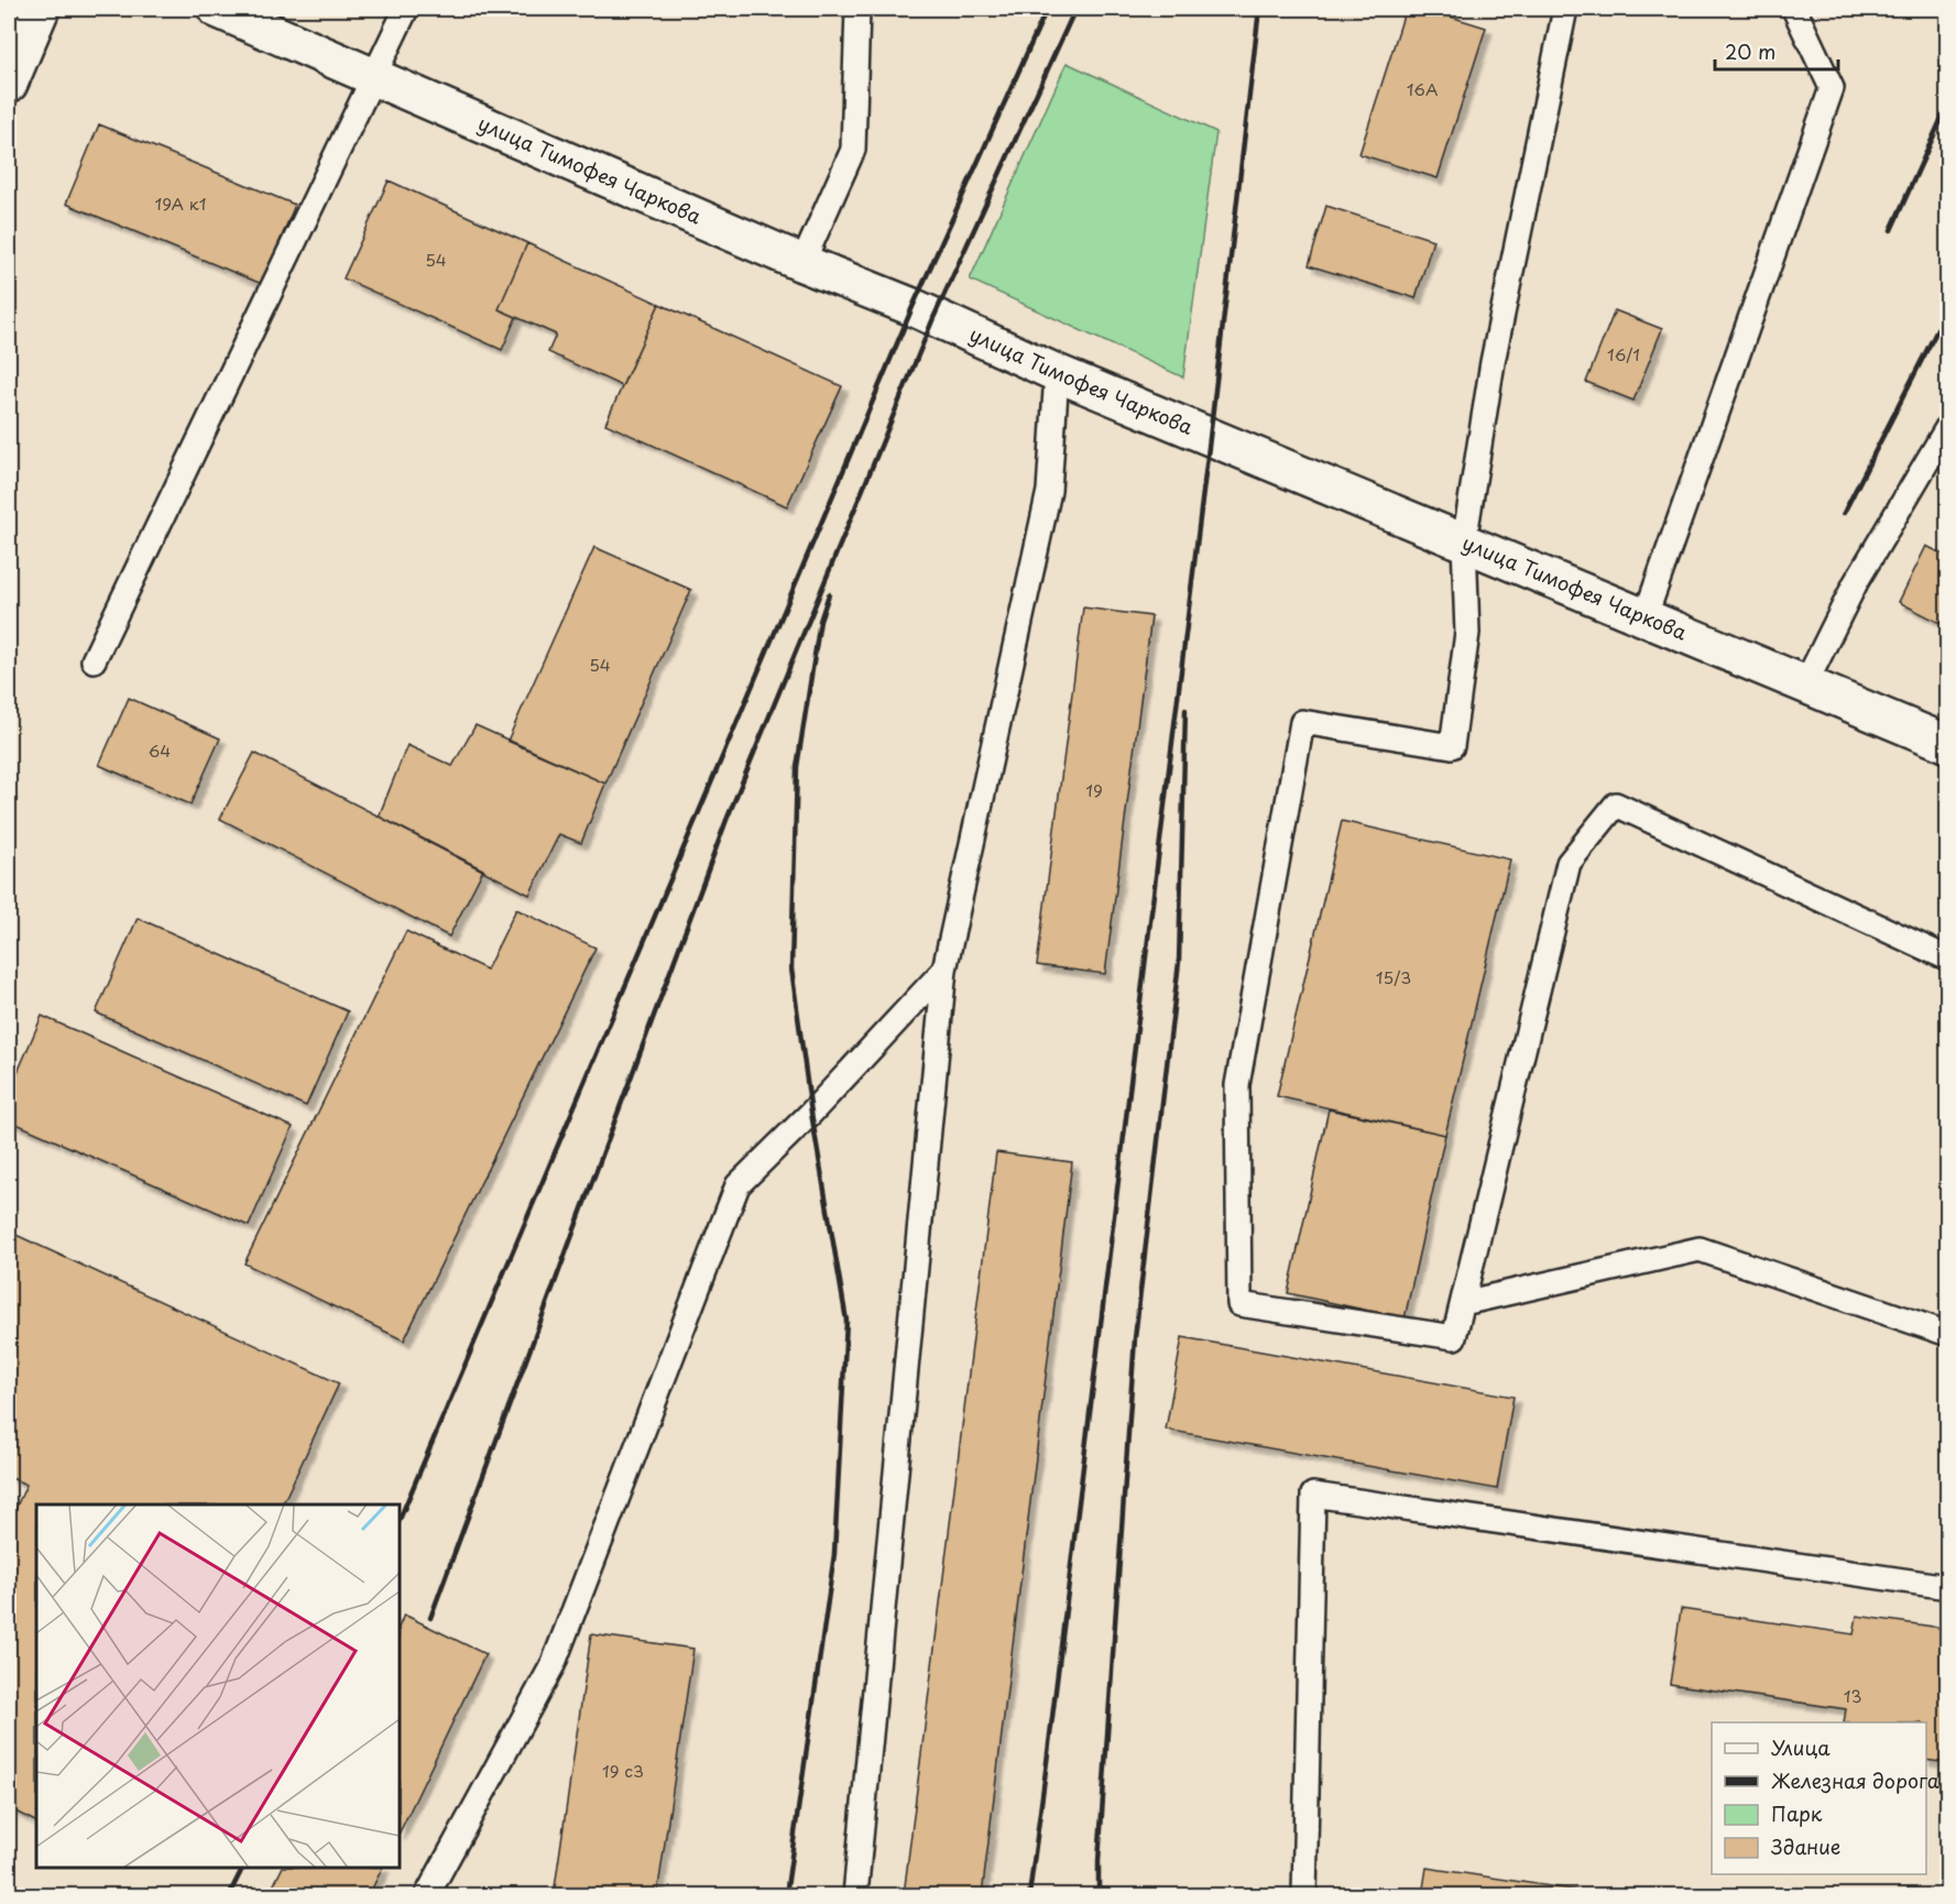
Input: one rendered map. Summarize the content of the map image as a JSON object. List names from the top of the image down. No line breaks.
{"streets":{"main road":["улица Тимофея Чаркова"]},"house_numbers":["16А","19А к1","54","16/1","54","64","19","15/3","13","19 с3"],"legend":["Улица","Железная дорога","Парк","Здание"],"scale_bar":"20 m"}
